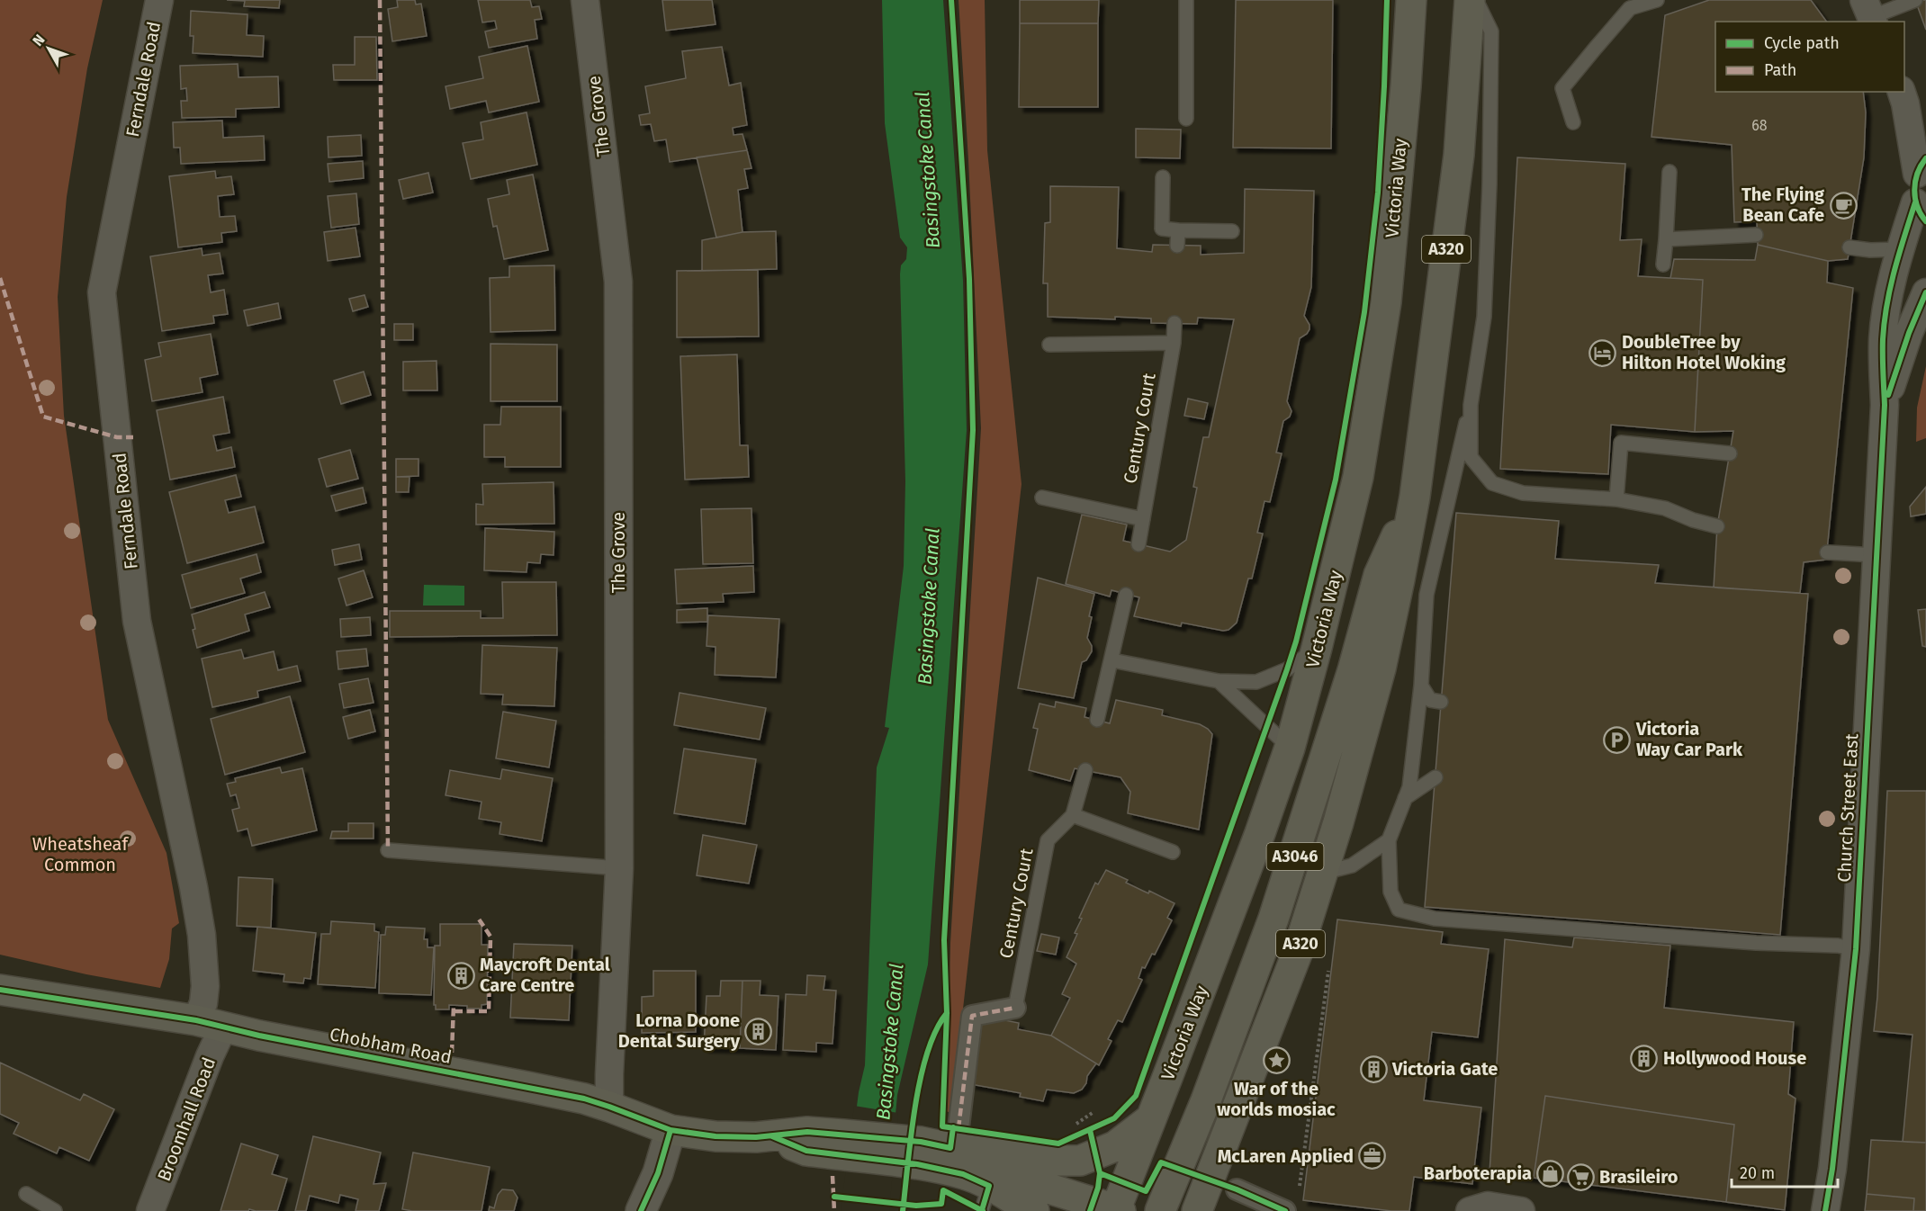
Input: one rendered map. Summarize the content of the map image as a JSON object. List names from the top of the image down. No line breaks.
{"streets":{"main road":["Victoria Way","A320","A3046","Chobham Road"],"street":["Ferndale Road","The Grove","Church Street East","Broomhall Road"],"lane":["Century Court"]},"crossings":[["Ferndale Road","Chobham Road"],["The Grove","Chobham Road"],["Victoria Way","Chobham Road"],["A320","A3046"],["Chobham Road","Broomhall Road"]],"water":["Basingstoke Canal"],"parks":["Wheatsheaf Common"],"places":{"cafe":["The Flying Bean Cafe"],"hotel":["DoubleTree by Hilton Hotel Woking"],"parking":["Victoria Way Car Park"],"building":["Maycroft Dental Care Centre","Lorna Doone Dental Surgery","Hollywood House","Victoria Gate"],"place":["War of the worlds mosiac"],"office":["McLaren Applied"],"shop":["Barboterapia"],"supermarket":["Brasileiro"]},"house_numbers":["68"],"legend":["Cycle path","Path"],"scale_bar":"20 m","north":"top left"}
